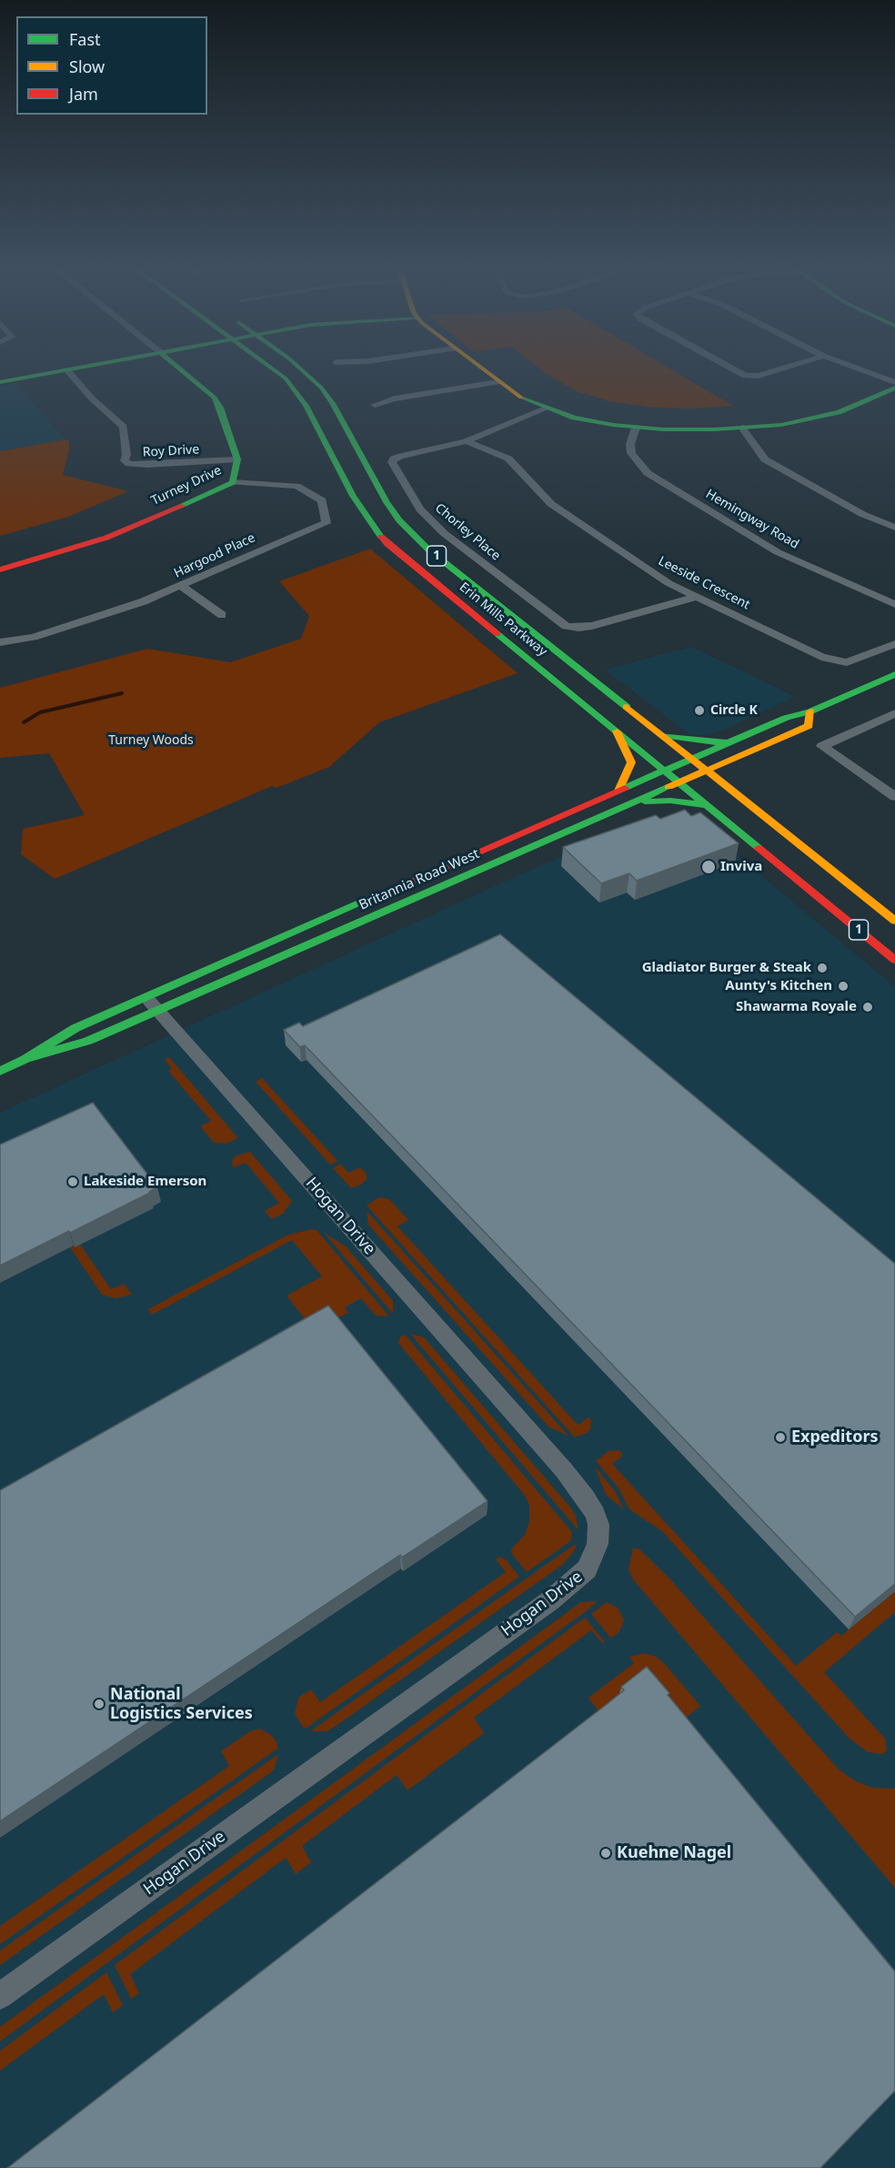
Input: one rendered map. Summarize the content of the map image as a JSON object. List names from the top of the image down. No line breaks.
{"streets":{"main road":["Turney Drive","1","Erin Mills Parkway","Britannia Road West"],"street":["Roy Drive","Hemingway Road","Chorley Place","Hargood Place","Leeside Crescent","Hogan Drive"]},"crossings":[["Roy Drive","Turney Drive"],["Turney Drive","Hargood Place"],["Chorley Place","Leeside Crescent"],["Erin Mills Parkway","Britannia Road West"],["Britannia Road West","Hogan Drive"]],"parks":["Turney Woods"],"places":["Circle K","Inviva","Gladiator Burger & Steak","Aunty's Kitchen","Shawarma Royale","Lakeside Emerson","Expeditors","National Logistics Services","Kuehne Nagel"],"legend":["Fast","Slow","Jam"]}
